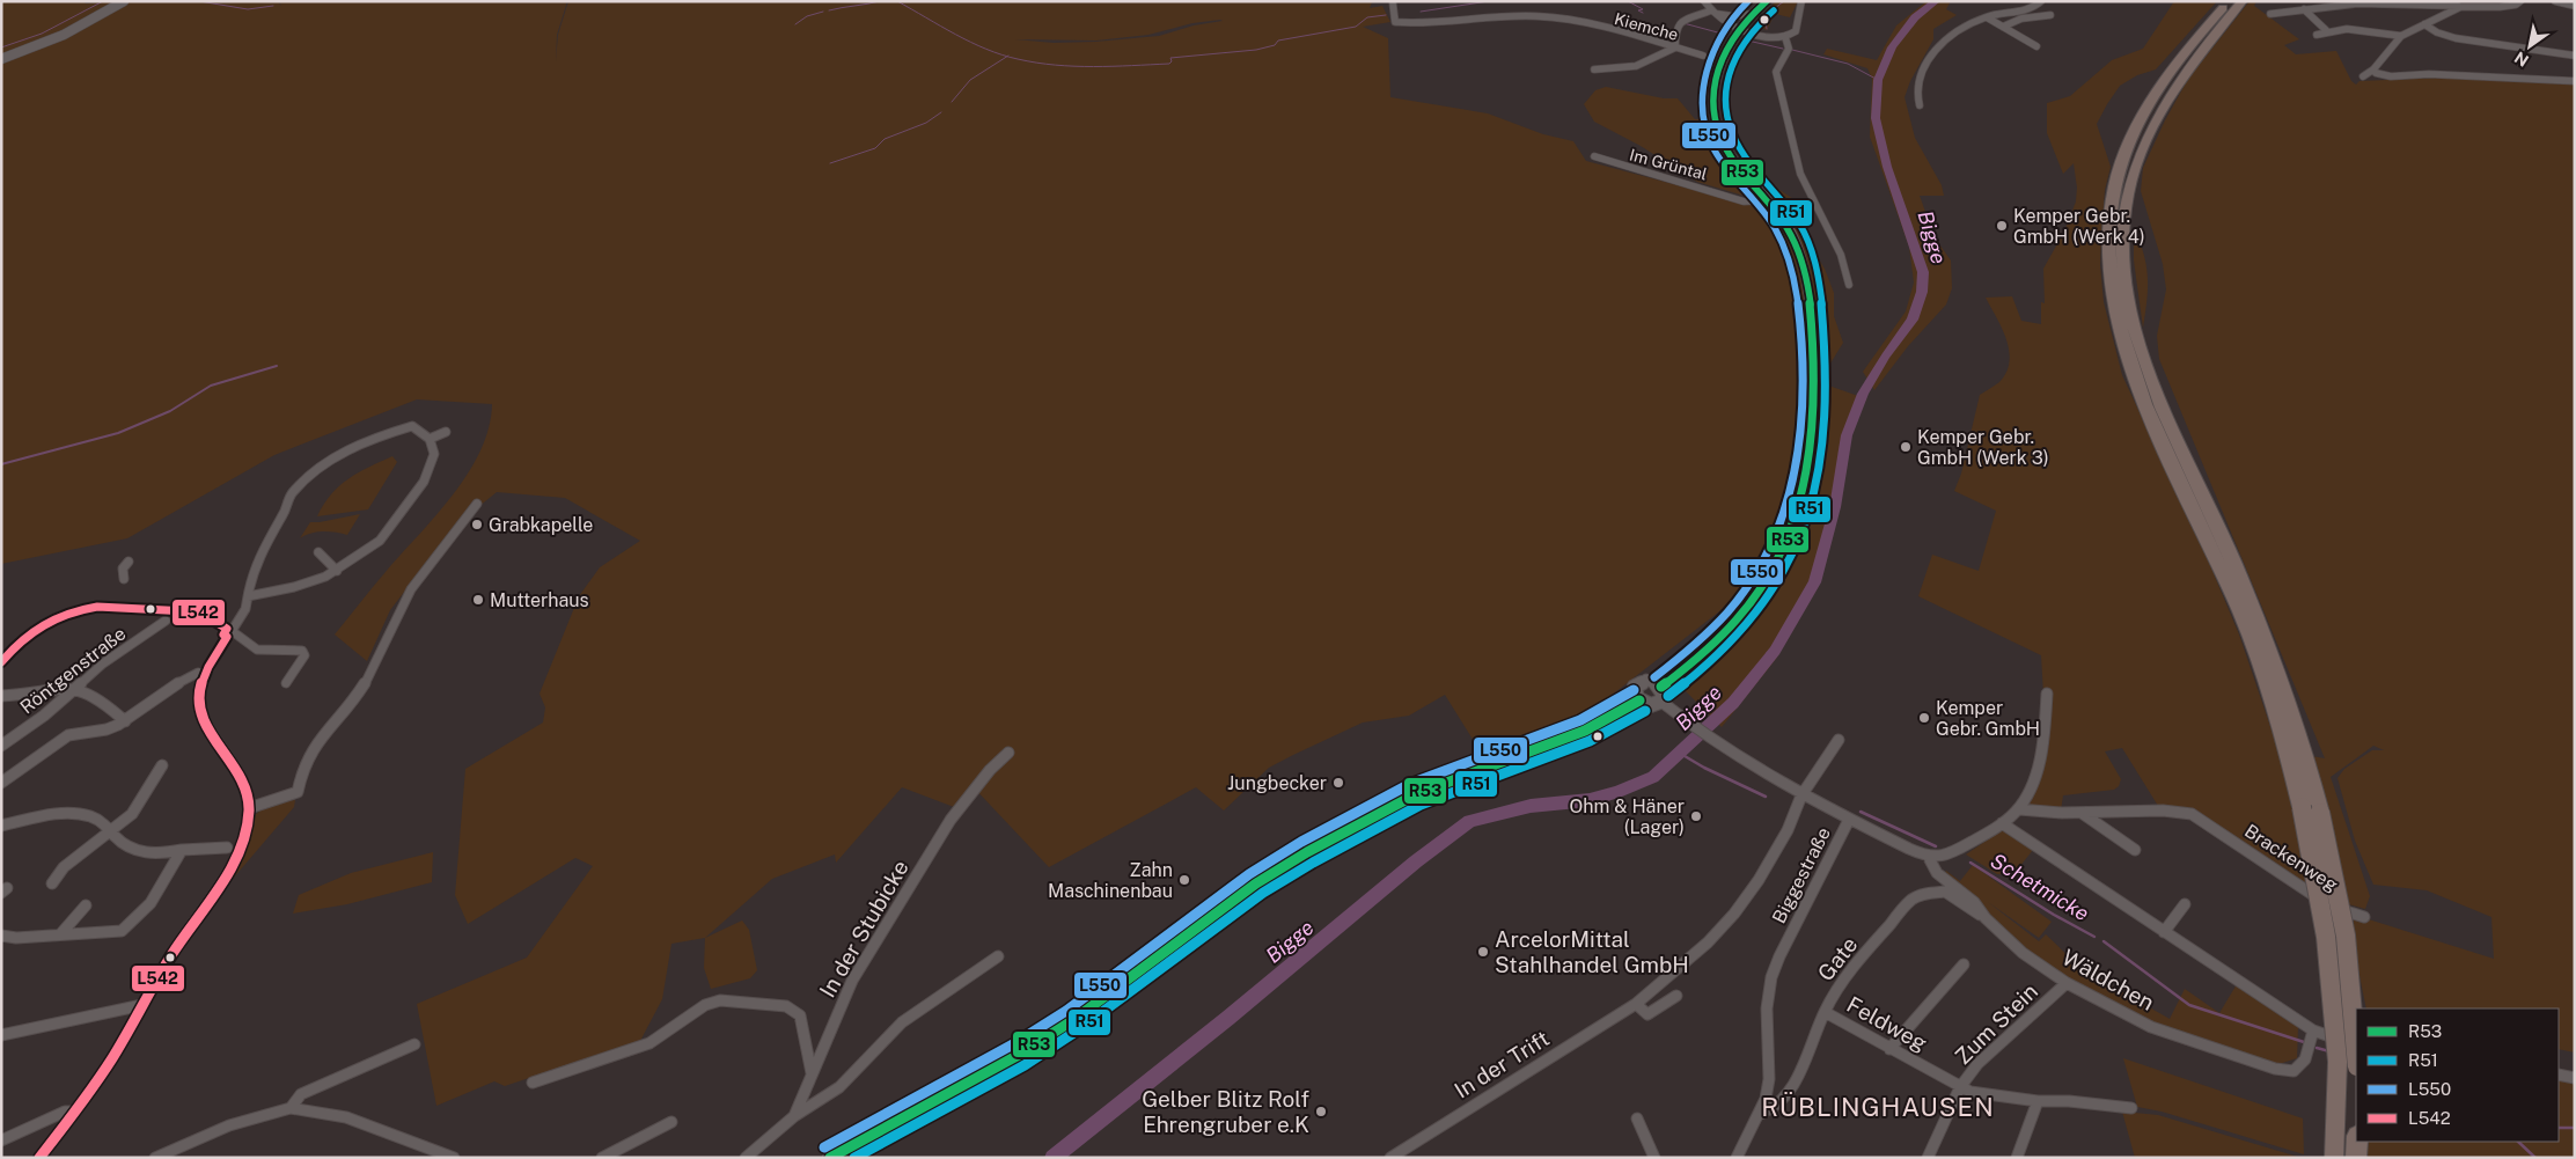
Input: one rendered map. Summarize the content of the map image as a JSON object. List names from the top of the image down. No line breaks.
{"streets":{"street":["Kiemche","Im Grüntal","Röntgenstraße","Brackenweg","Biggestraße","In der Stubicke","Gate","Wäldchen","Feldweg","Zum Stein","In der Trift"]},"crossings":[["Biggestraße","Gate"],["Biggestraße","Wäldchen"],["Biggestraße","In der Trift"],["Gate","Wäldchen"],["Gate","Feldweg"],["Wäldchen","Zum Stein"],["Feldweg","Zum Stein"]],"districts":["RÜBLINGHAUSEN"],"water":["Bigge","Schetmicke"],"places":["Kemper Gebr. GmbH (Werk 4)","Kemper Gebr. GmbH (Werk 3)","Grabkapelle","Mutterhaus","Kemper Gebr. GmbH","Jungbecker","Ohm & Häner (Lager)","Zahn Maschinenbau","ArcelorMittal Stahlhandel GmbH","Gelber Blitz Rolf Ehrengruber e.K"],"lines":["transit line R53","transit line L550","transit line R51","transit line L542"],"legend":["R53","R51","L550","L542"],"north":"bottom left"}
